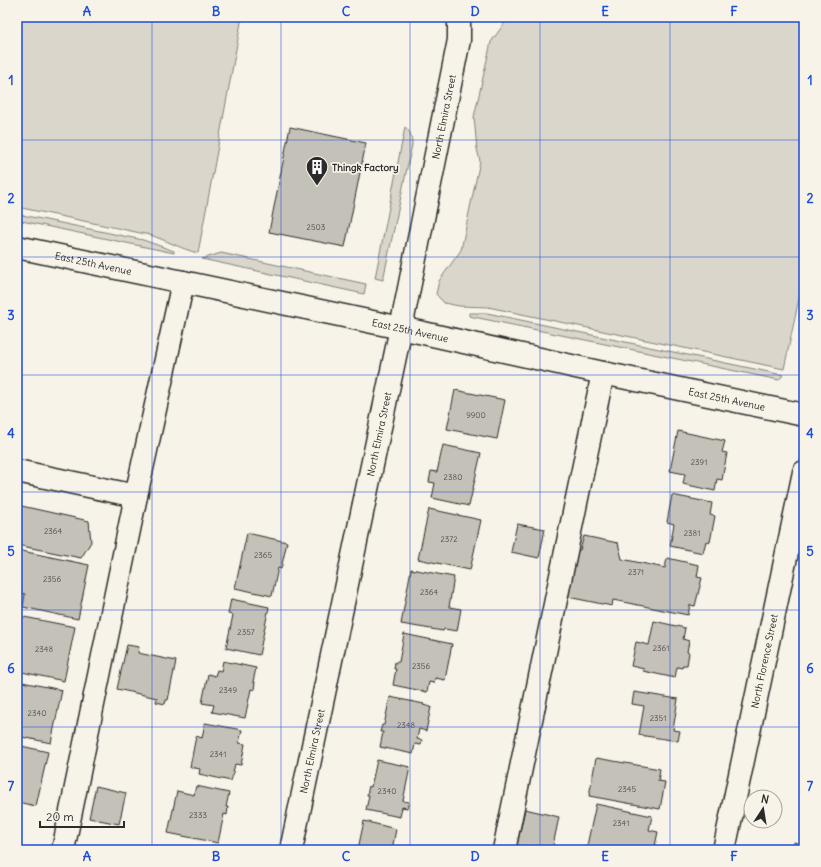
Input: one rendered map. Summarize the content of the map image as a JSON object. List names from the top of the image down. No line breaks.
{"streets":{"street":["North Elmira Street","East 25th Avenue","North Florence Street"]},"crossings":[["North Elmira Street","East 25th Avenue"]],"places":{"building":["Thingk Factory"]},"house_numbers":["2503","9900","2391","2380","2364","2381","2372","2365","2371","2356","2364","2357","2361","2348","2356","2349","2340","2351","2348","2341","2345","2340","2333","2341"],"scale_bar":"20 m","north":"top","grid":{"columns":["A","B","C","D","E","F"],"rows":["1","2","3","4","5","6","7"]}}
